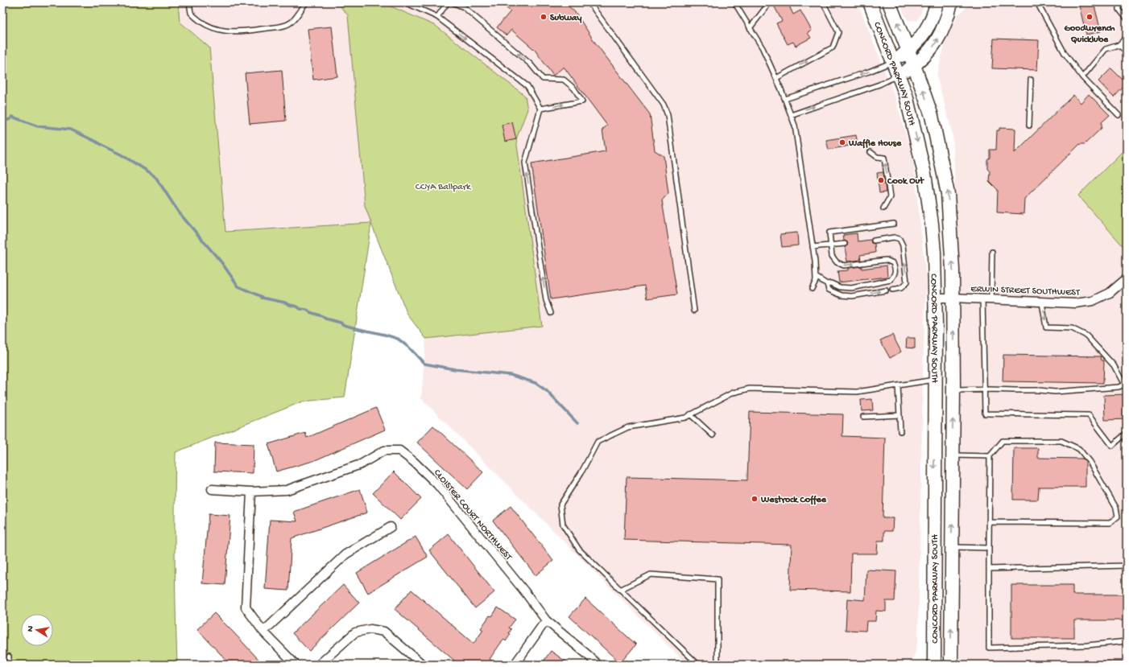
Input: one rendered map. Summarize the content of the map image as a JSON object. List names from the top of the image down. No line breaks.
{"streets":{"main road":["CONCORD PARKWAY SOUTH"],"street":["ERWIN STREET SOUTHWEST","CLOISTER COURT NORTHWEST"]},"crossings":[["CONCORD PARKWAY SOUTH","ERWIN STREET SOUTHWEST"]],"parks":["CCYA Ballpark"],"places":["Subway","Goodwrench Quicklube","Waffle House","Cook Out","Westrock Coffee"],"north":"left"}
